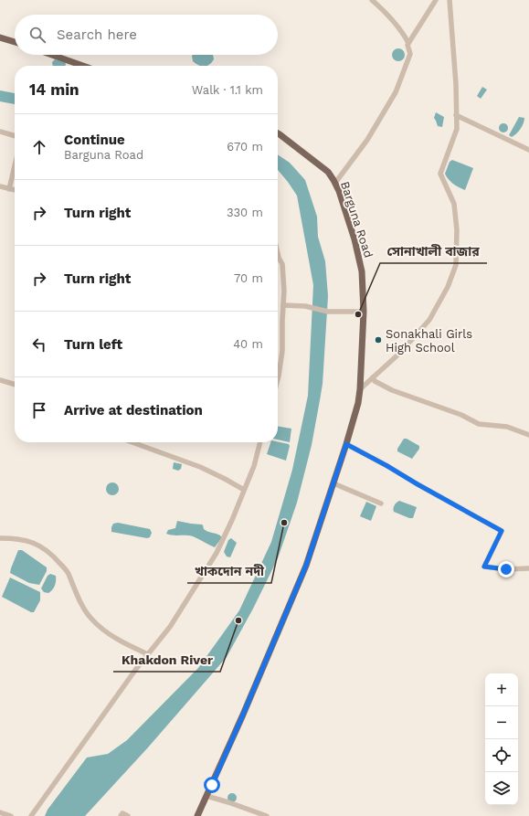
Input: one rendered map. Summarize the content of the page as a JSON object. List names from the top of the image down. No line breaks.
{"streets":{"main road":["Barguna Road"]},"places":["সোনাখালী বাজার","Sonakhali Girls High School","খাকদোন নদী","Khakdon River"],"page":{"search":"Search here","heading":["14 min","Walk · 1.1 km"],"list":[["Continue","Barguna Road","670 m"],["Turn right","330 m"],["Turn right","70 m"],["Turn left","40 m"],"Arrive at destination"],"map_buttons":["+","−"]}}
